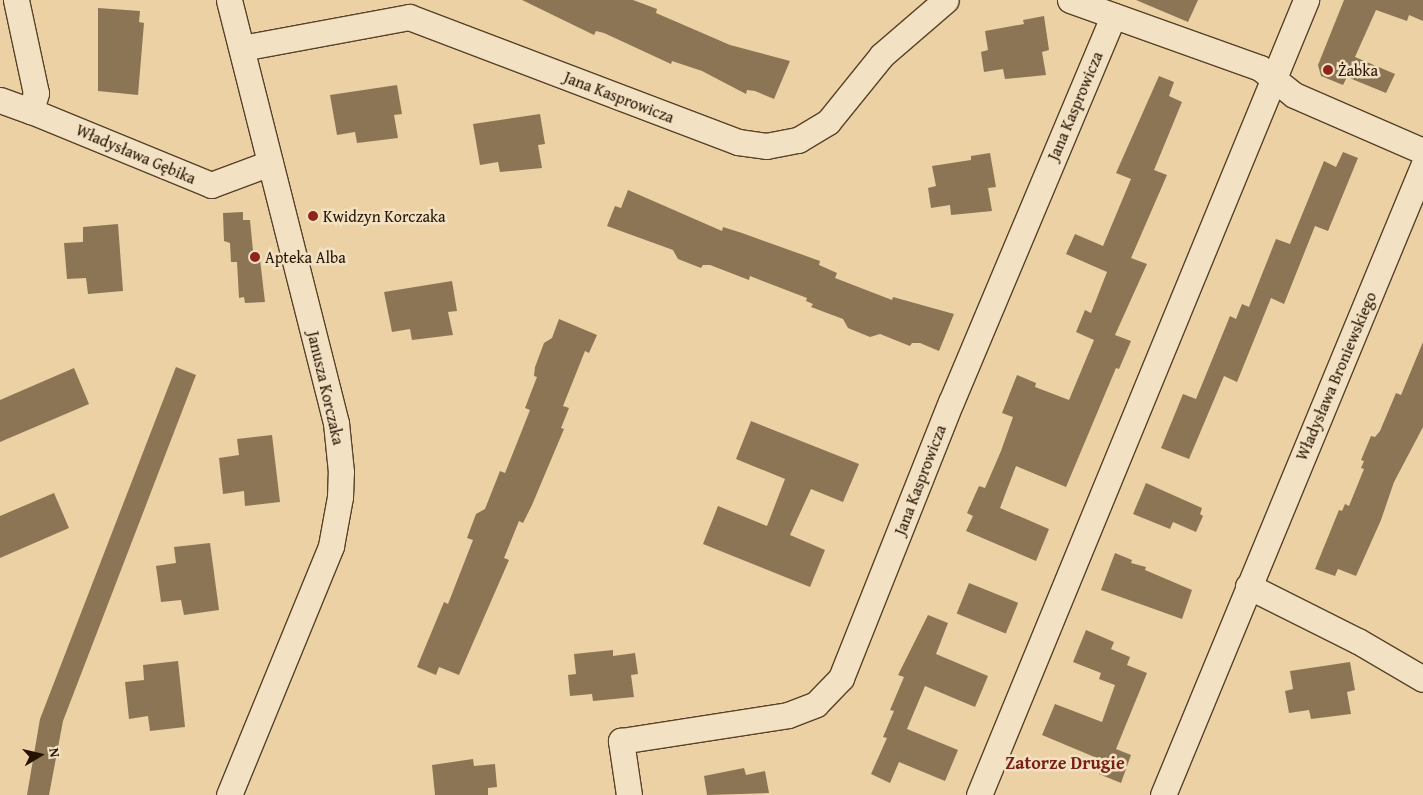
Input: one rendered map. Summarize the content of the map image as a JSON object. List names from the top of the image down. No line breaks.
{"streets":{"street":["Jana Kasprowicza","Władysława Gębika","Władysława Broniewskiego","Janusza Korczaka"]},"crossings":[["Jana Kasprowicza","Janusza Korczaka"],["Władysława Gębika","Janusza Korczaka"]],"districts":["Zatorze Drugie"],"places":["Żabka","Kwidzyn Korczaka","Apteka Alba"],"north":"right"}
